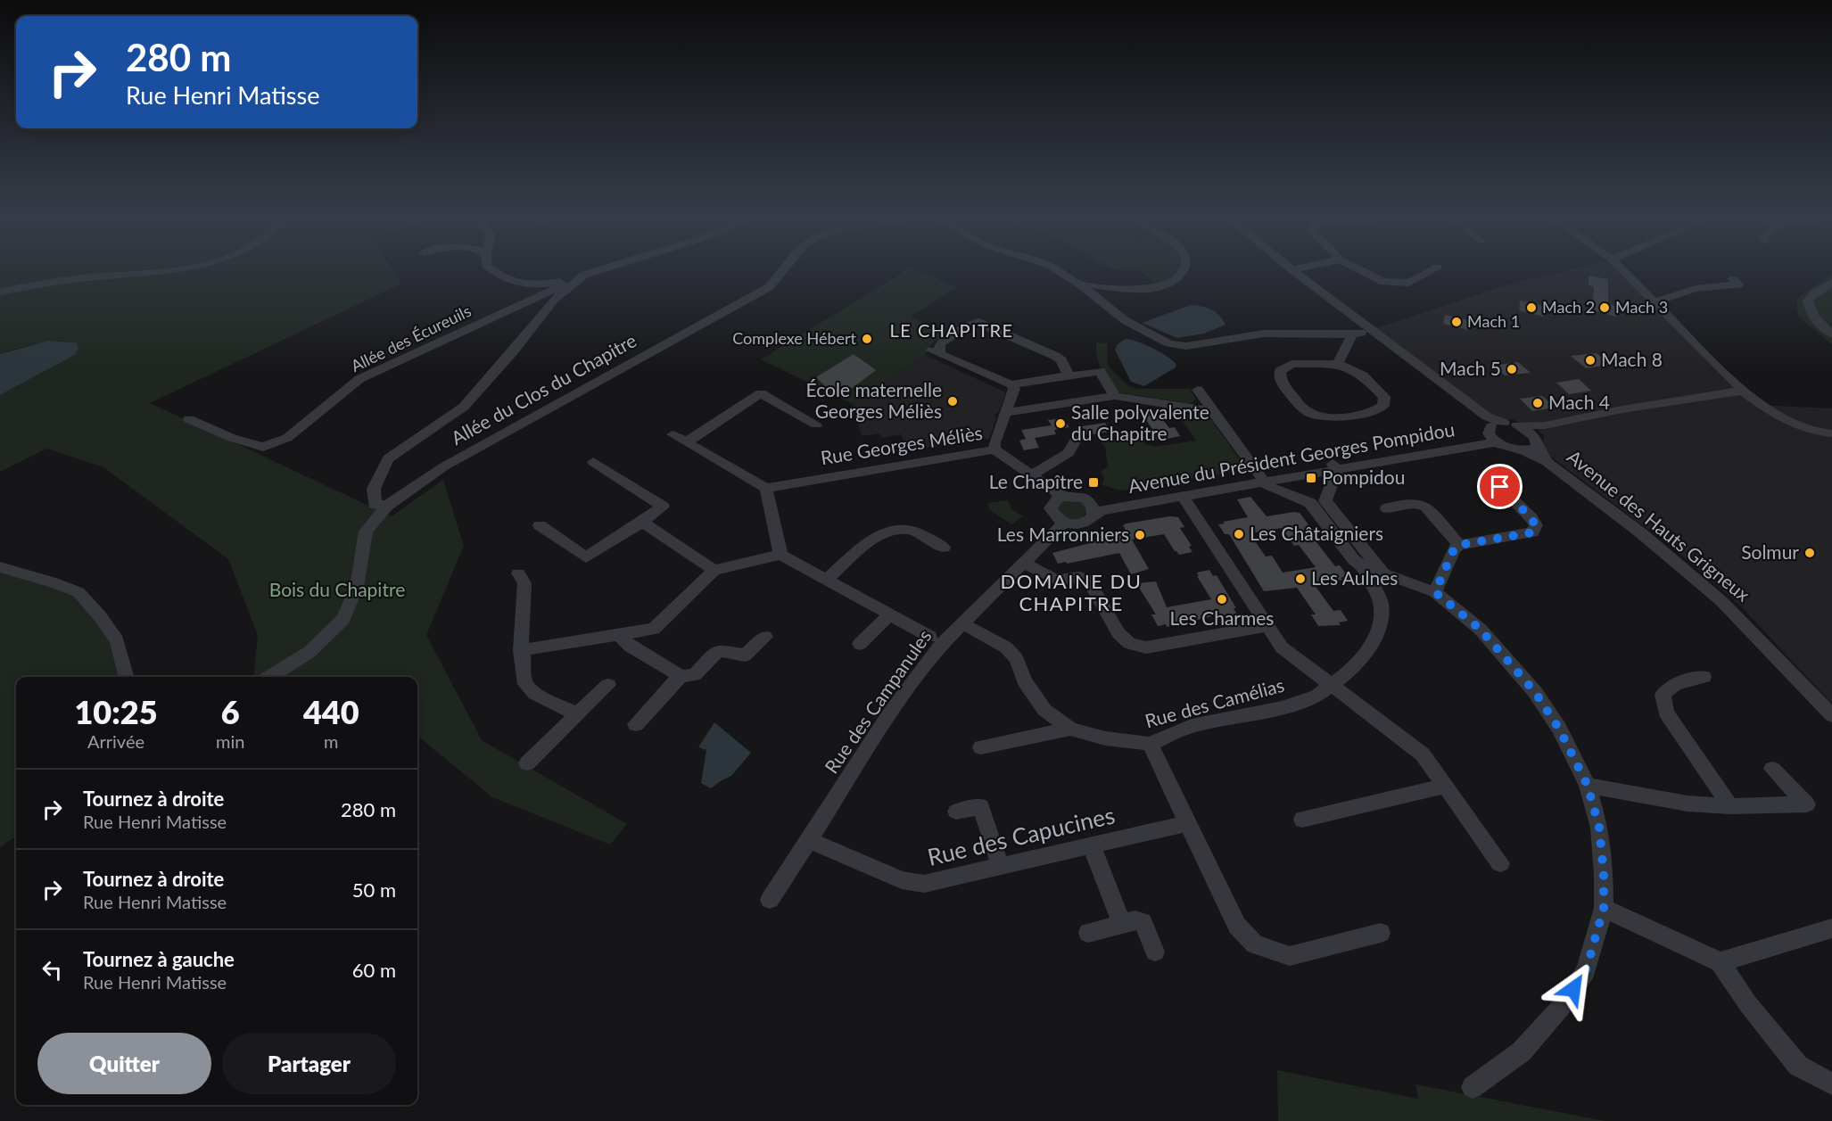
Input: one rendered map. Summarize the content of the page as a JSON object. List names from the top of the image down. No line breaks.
{"streets":{"street":["Allée des Écureuils","Allée du Clos du Chapitre","Rue Georges Méliès","Avenue du Président Georges Pompidou","Avenue des Hauts Grigneux","Rue des Campanules","Rue des Camélias","Rue des Capucines"]},"crossings":[["Rue Georges Méliès","Avenue du Président Georges Pompidou"],["Rue Georges Méliès","Rue des Campanules"],["Avenue du Président Georges Pompidou","Rue des Campanules"],["Rue des Campanules","Rue des Camélias"],["Rue des Campanules","Rue des Capucines"]],"districts":["LE CHAPITRE","DOMAINE DU CHAPITRE"],"parks":["Bois du Chapitre"],"places":{"other":["Mach 2","Mach 3","Mach 1","Complexe Hébert","Mach 8","Mach 5","École maternelle Georges Méliès","Mach 4","Salle polyvalente du Chapitre","Les Châtaigniers","Les Marronniers","Solmur","Les Aulnes","Les Charmes"],"transit":["Pompidou","Le Chapître"]},"page":{"turn":["280 m","Rue Henri Matisse"],"eta":["10:25","Arrivée","6","min","440","m"],"list":[{"name":"Tournez à droite","note":"Rue Henri Matisse","value":"280 m"},{"name":"Tournez à droite","note":"Rue Henri Matisse","value":"50 m"},{"name":"Tournez à gauche","note":"Rue Henri Matisse","value":"60 m"}],"buttons":["Quitter","Partager"]}}
